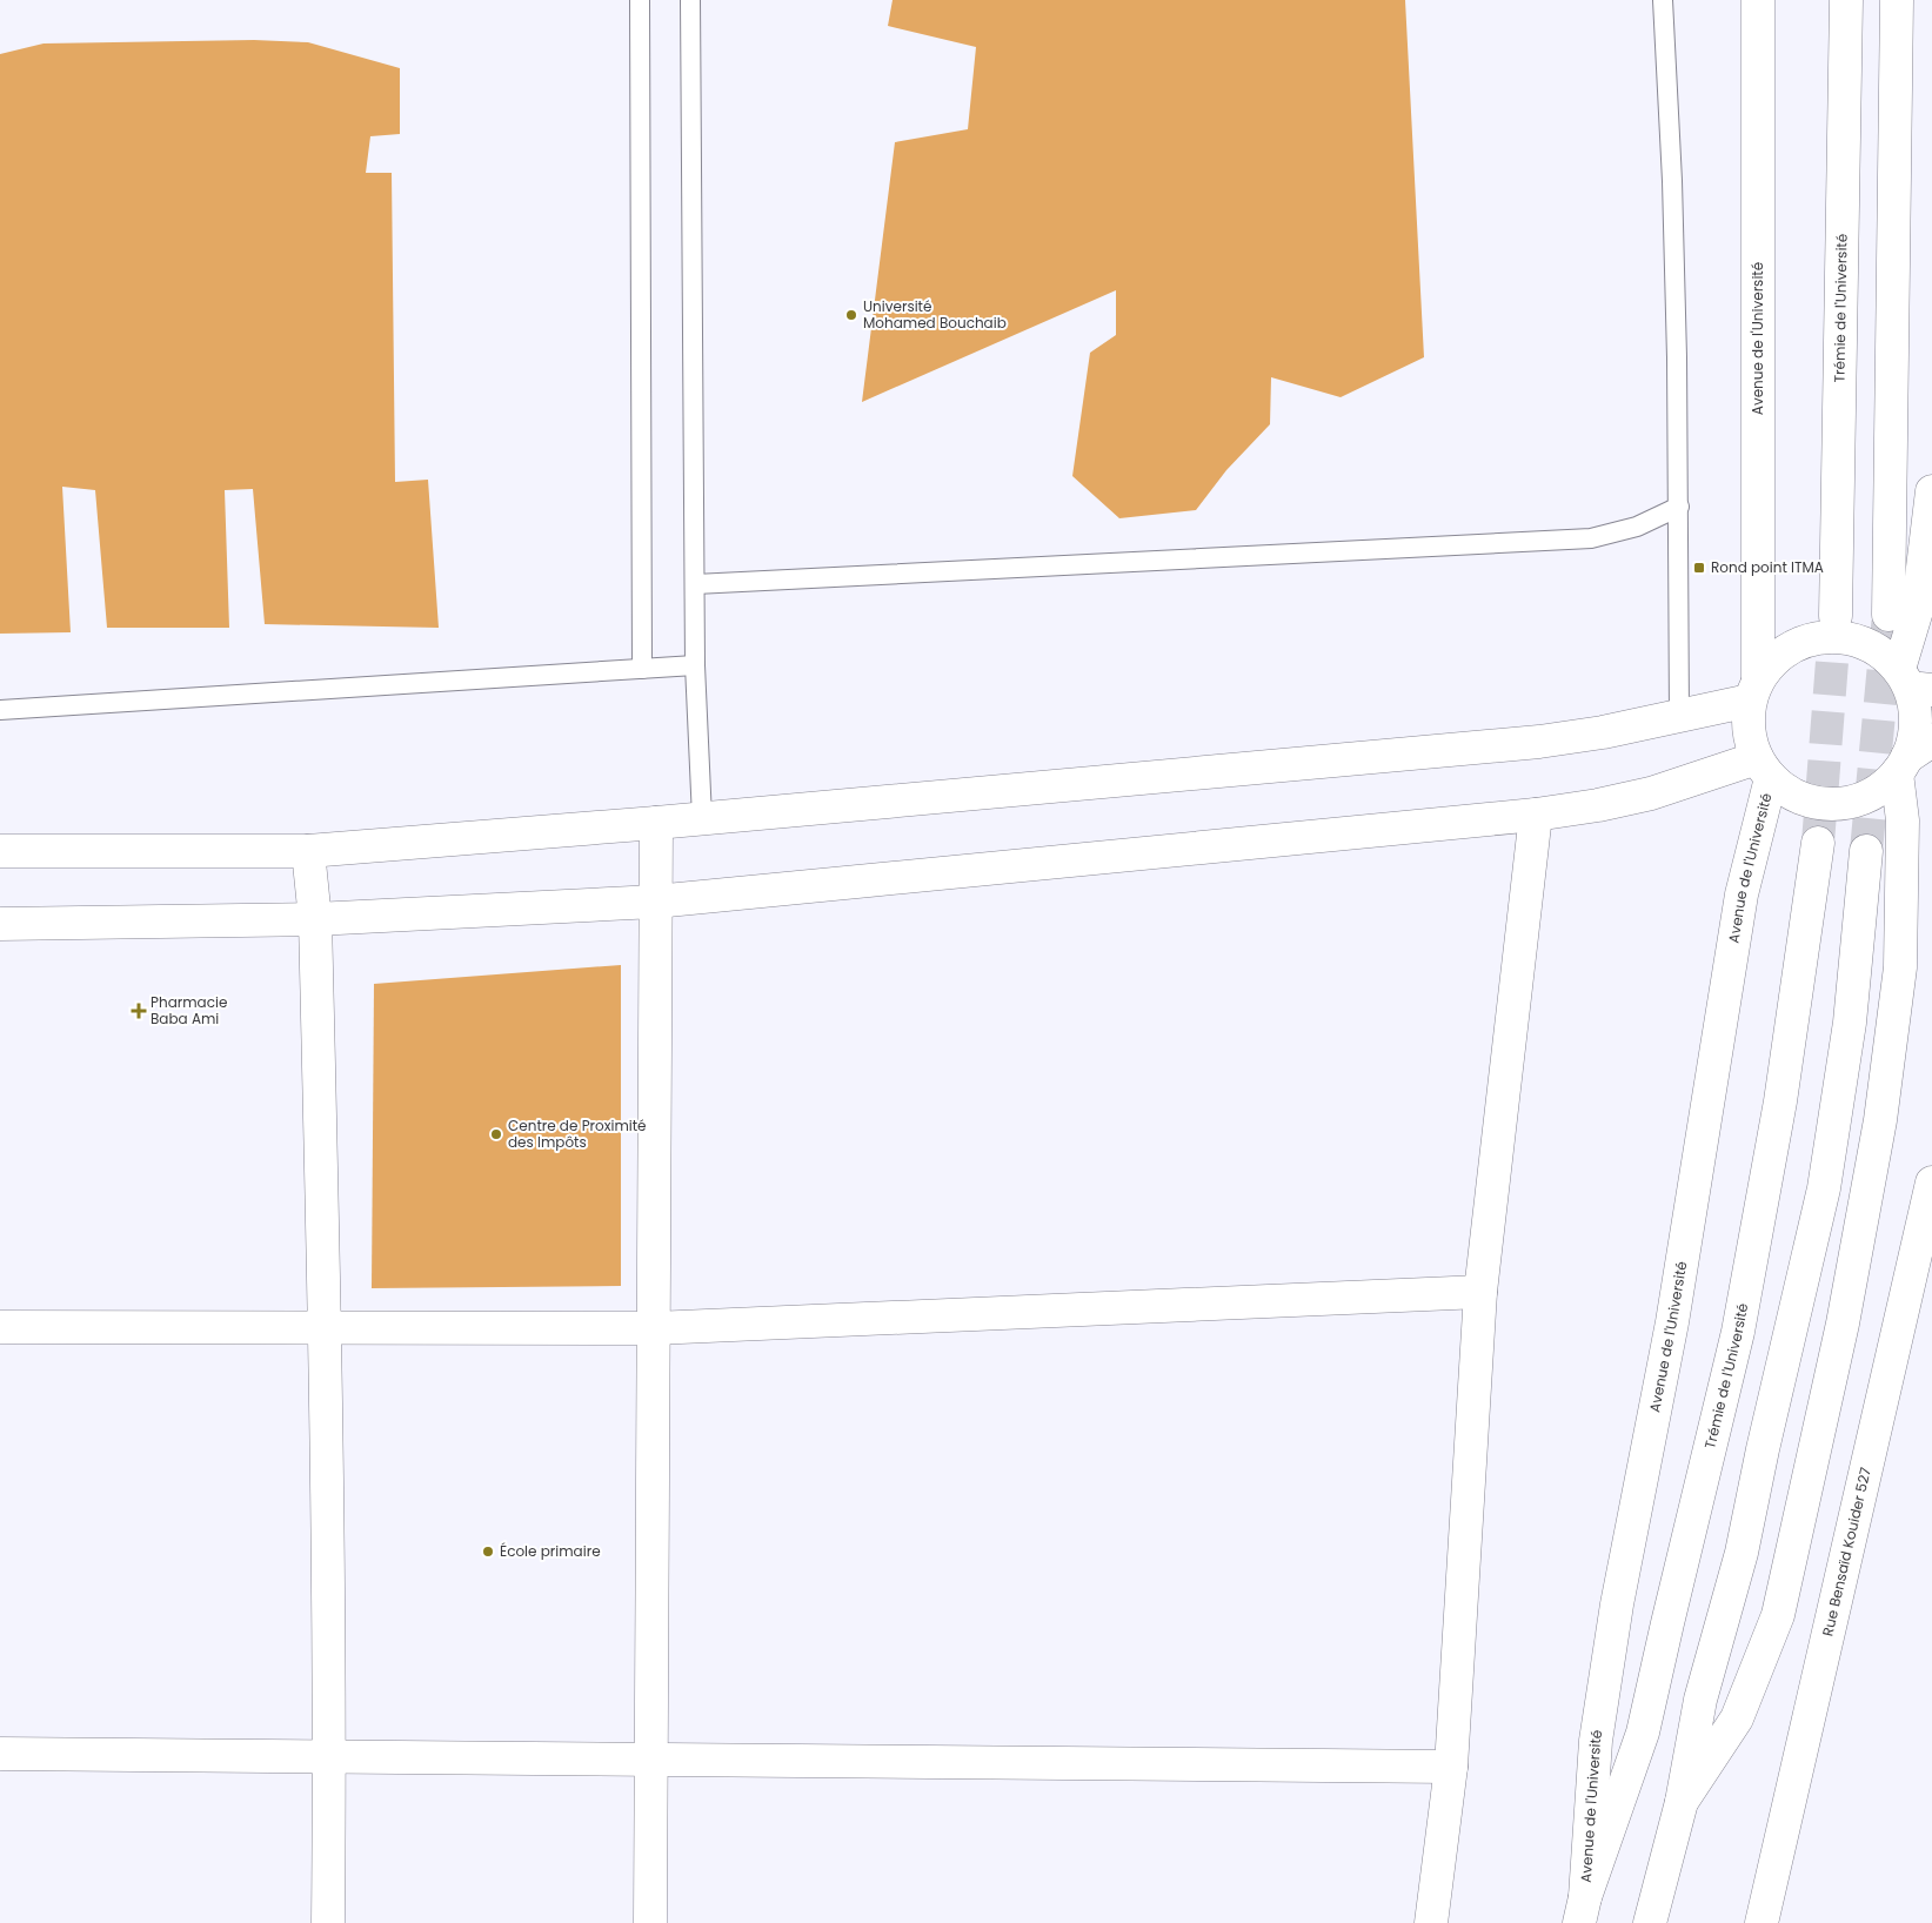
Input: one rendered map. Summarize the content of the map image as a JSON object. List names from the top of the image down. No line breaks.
{"streets":{"main road":["Trémie de l'Université","Avenue de l'Université","Rue Bensaïd Kouider 527"]},"crossings":[["Trémie de l'Université","Avenue de l'Université"]],"places":{"other":["Université Mohamed Bouchaib","Centre de Proximité des Impôts","École primaire"],"transit":["Rond point ITMA"],"health":["Pharmacie Baba Ami"]}}
